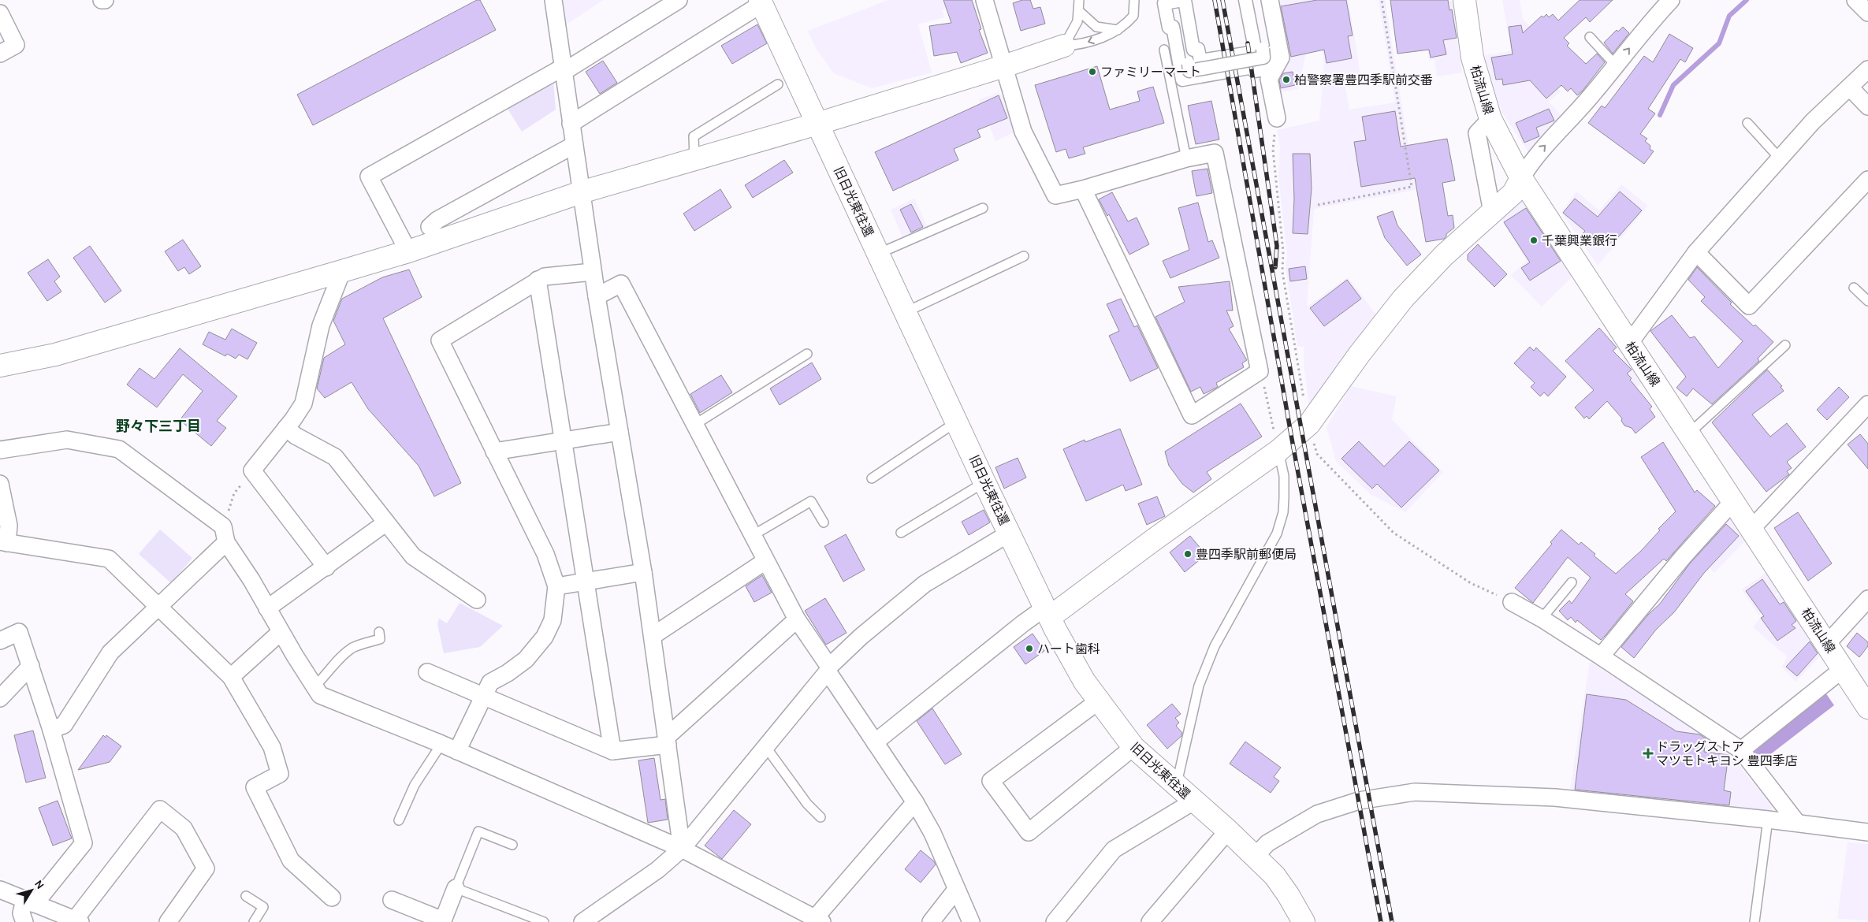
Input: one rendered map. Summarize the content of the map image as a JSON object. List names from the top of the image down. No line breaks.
{"streets":{"street":["柏流山線","旧日光東往還"]},"districts":["野々下三丁目"],"places":{"other":["ファミリーマート","柏警察署豊四季駅前交番","千葉興業銀行","豊四季駅前郵便局","ハート歯科"],"health":["ドラッグストア マツモトキヨシ 豊四季店"]},"north":"top right"}
